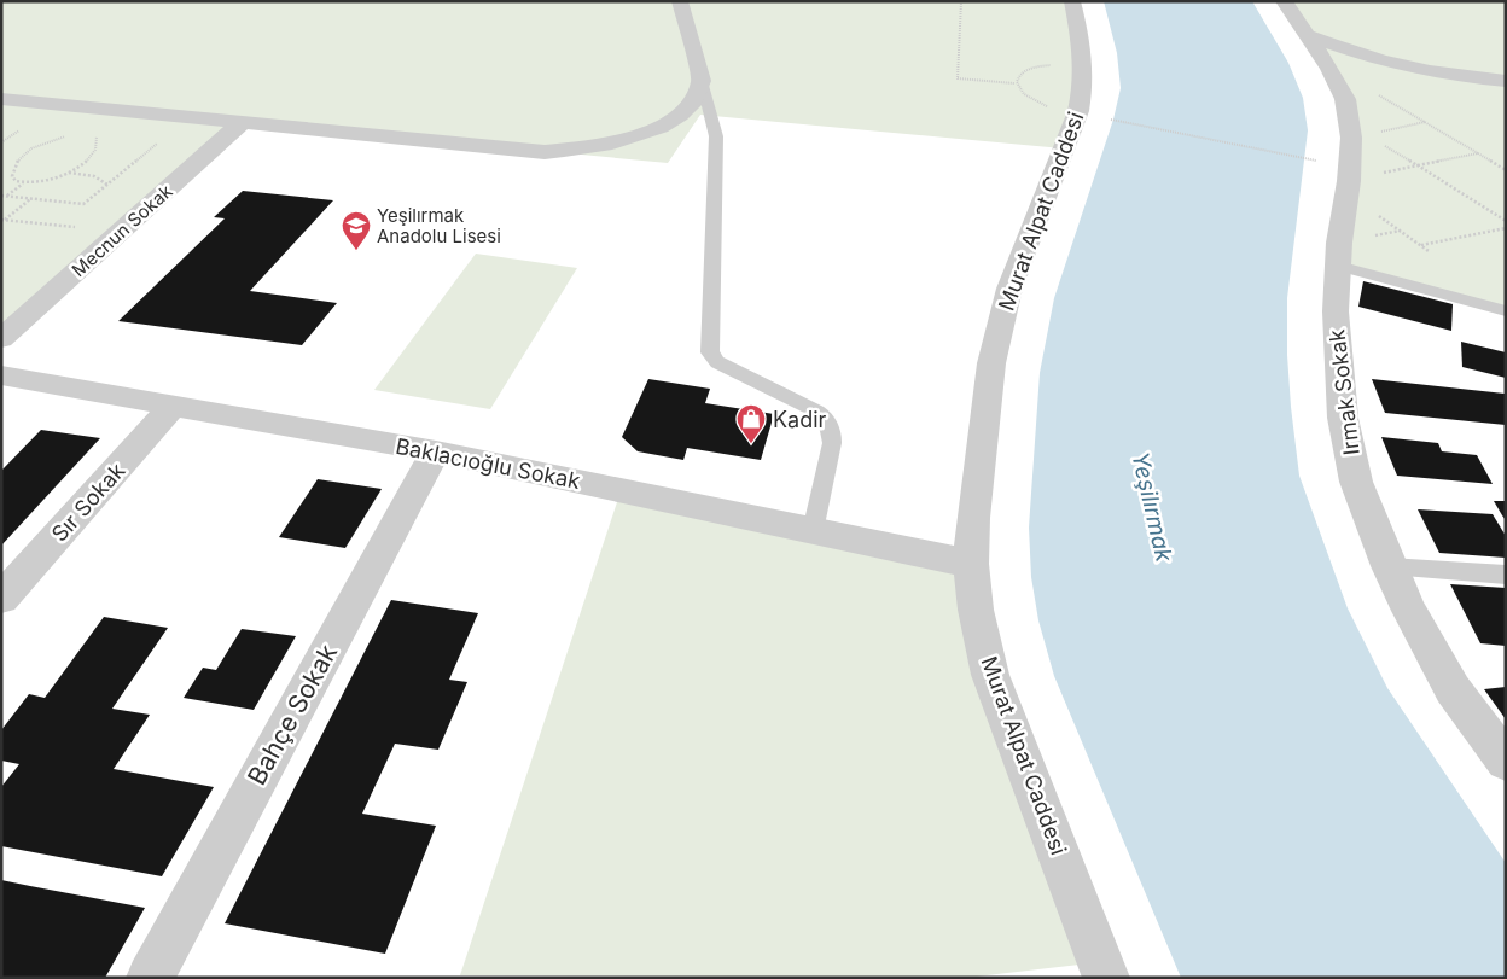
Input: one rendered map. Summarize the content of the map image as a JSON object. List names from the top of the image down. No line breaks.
{"streets":{"street":["Murat Alpat Caddesi","Mecnun Sokak","Irmak Sokak","Baklacıoğlu Sokak","Sır Sokak","Bahçe Sokak"]},"crossings":[["Murat Alpat Caddesi","Baklacıoğlu Sokak"],["Baklacıoğlu Sokak","Sır Sokak"],["Baklacıoğlu Sokak","Bahçe Sokak"]],"water":["Yeşilırmak"],"places":{"school or university":["Yeşilırmak Anadolu Lisesi"],"shop":["Kadir"]}}
